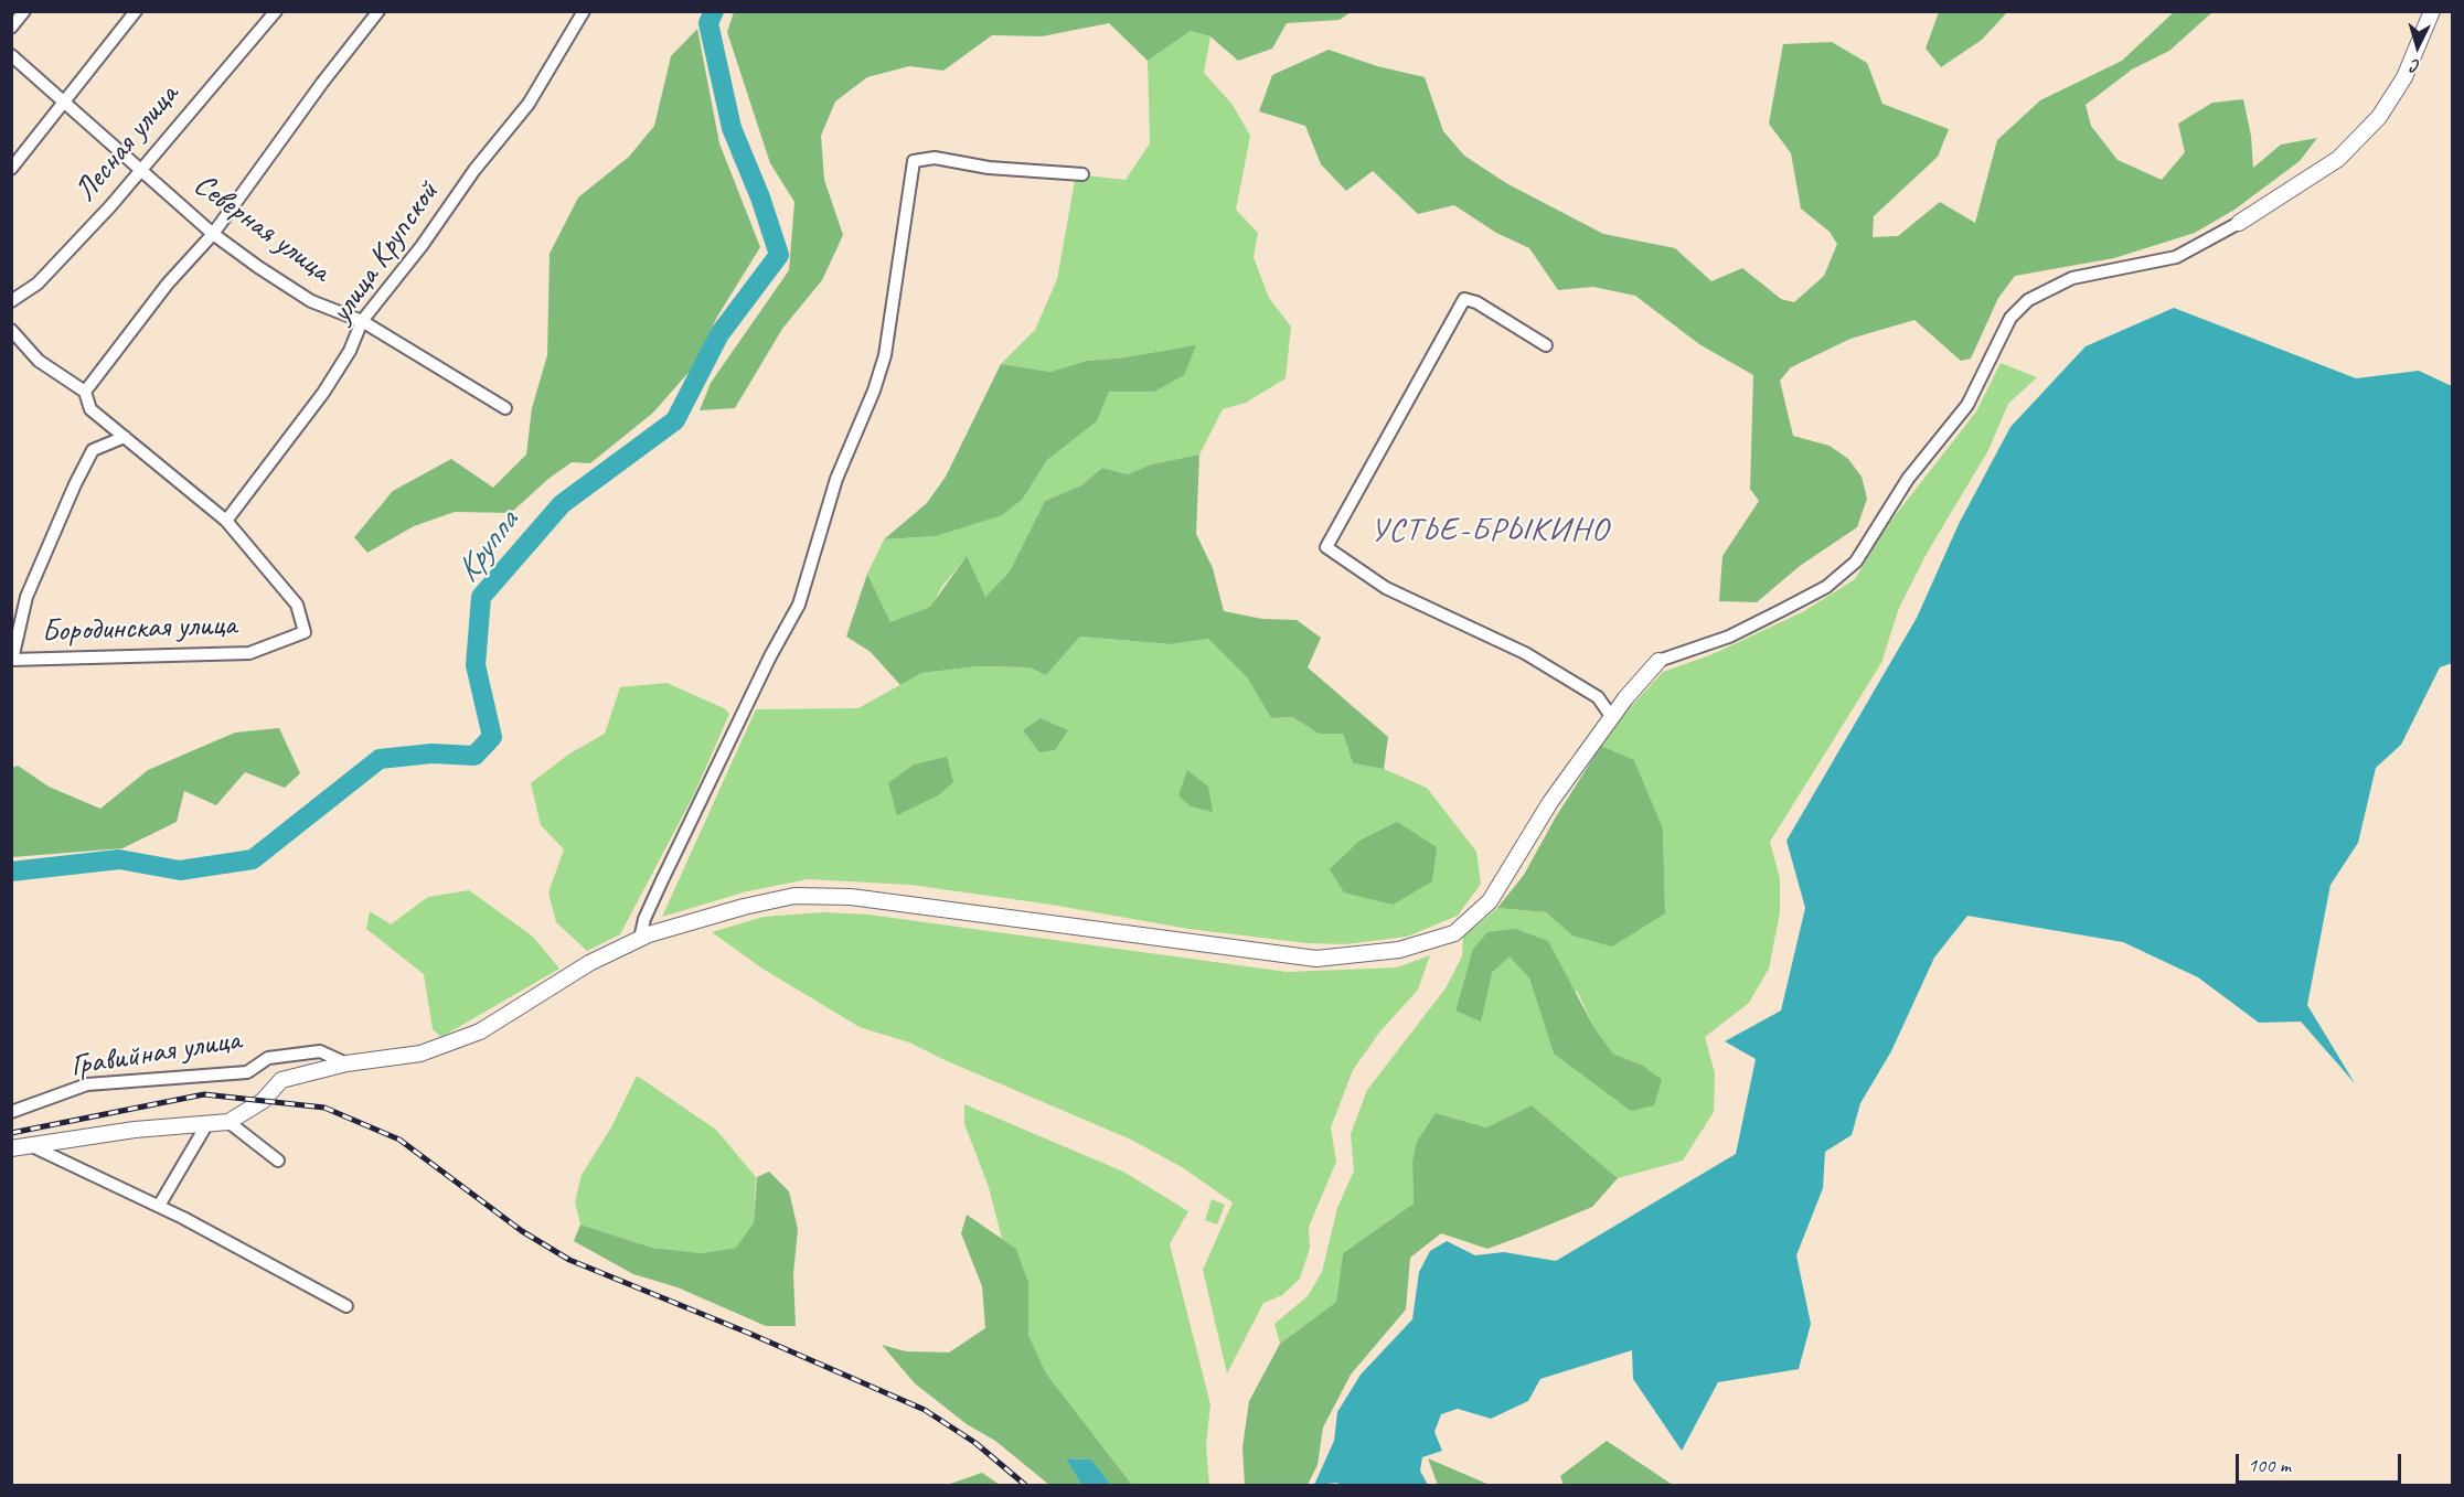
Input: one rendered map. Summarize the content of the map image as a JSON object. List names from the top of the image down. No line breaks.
{"streets":{"street":["Лесная улица","Северная улица","улица Крупской","Бородинская улица","Гравийная улица"]},"crossings":[["Лесная улица","Северная улица"],["Северная улица","улица Крупской"],["улица Крупской","Бородинская улица"]],"districts":["УСТЬЕ-БРЫКИНО"],"water":["Круппа"],"scale_bar":"100 m","north":"bottom"}
